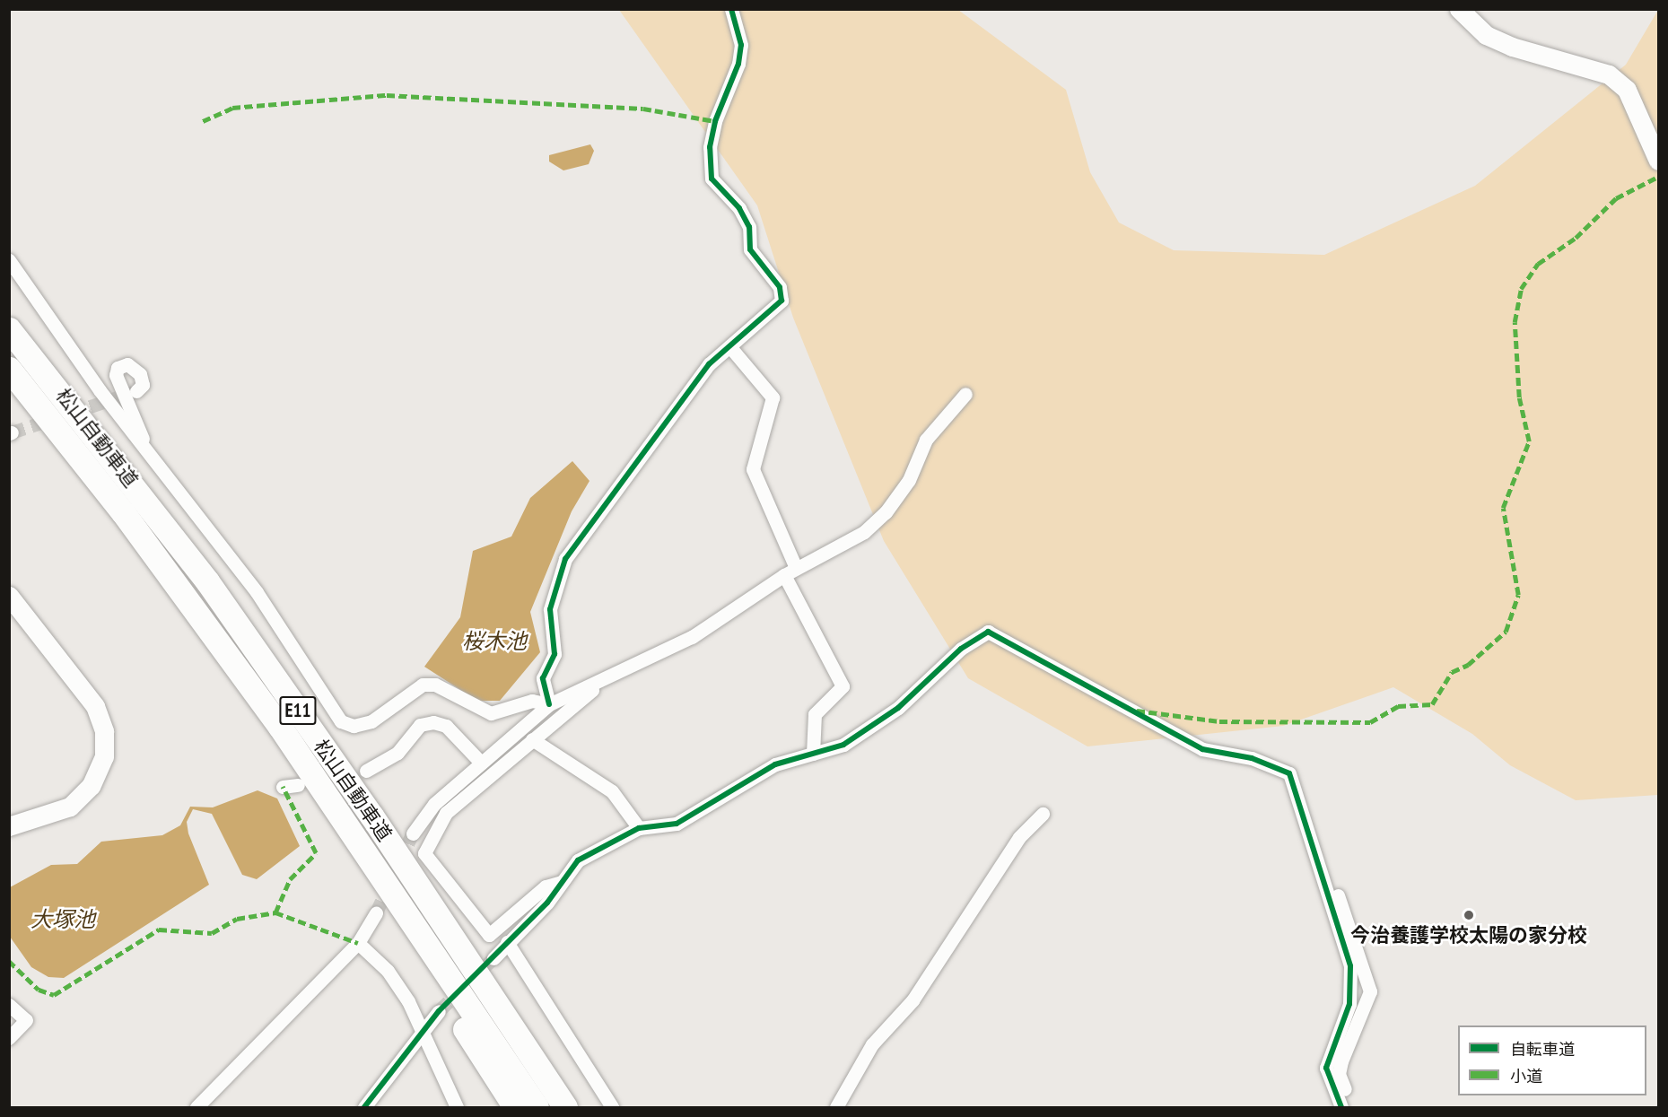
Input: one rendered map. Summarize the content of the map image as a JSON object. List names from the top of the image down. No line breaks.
{"streets":{"highway":["松山自動車道","E11"]},"water":["桜木池","大塚池"],"places":["今治養護学校太陽の家分校"],"legend":["自転車道","小道"]}
